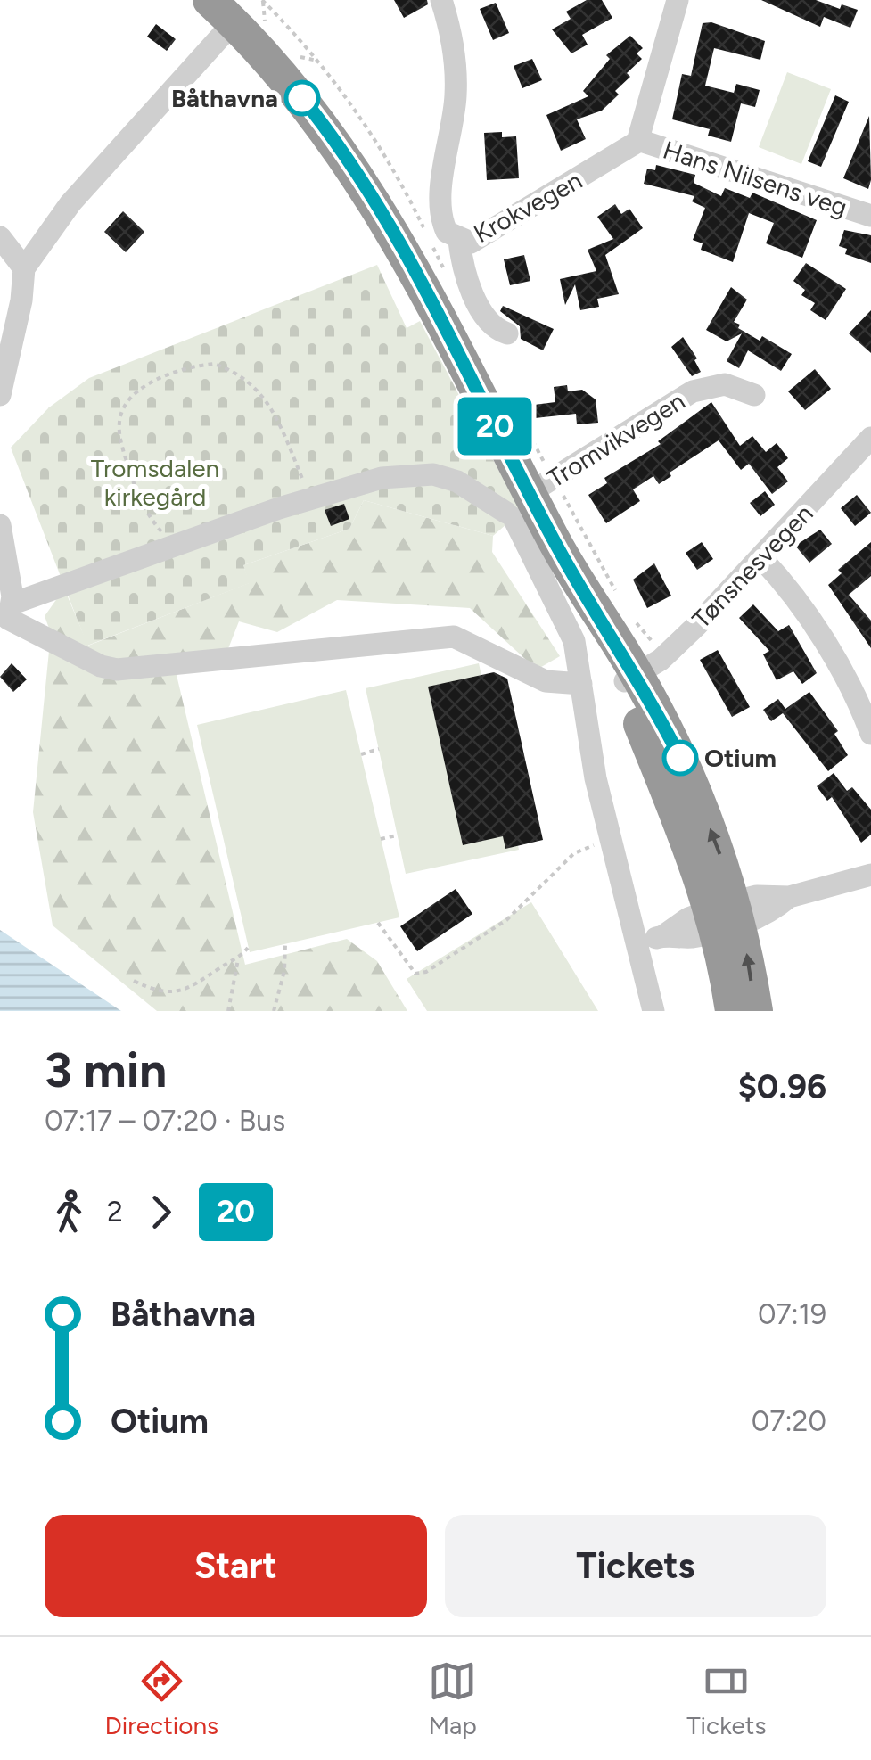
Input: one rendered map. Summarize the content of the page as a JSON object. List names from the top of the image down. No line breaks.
{"streets":{"street":["Hans Nilsens veg","Krokvegen","Tromvikvegen","Tønsnesvegen"]},"crossings":[["Hans Nilsens veg","Krokvegen"]],"parks":["Tromsdalen kirkegård"],"places":["Båthavna","Otium"],"lines":["bus line 20"],"page":{"on_map":"20","heading":["3 min","07:17 – 07:20 · Bus","$0.96"],"legs":["2","20"],"list":[{"name":"Båthavna","value":"07:19"},{"name":"Otium","value":"07:20"}],"buttons":["Start","Tickets"],"tabs":["Directions","Map","Tickets"]}}
